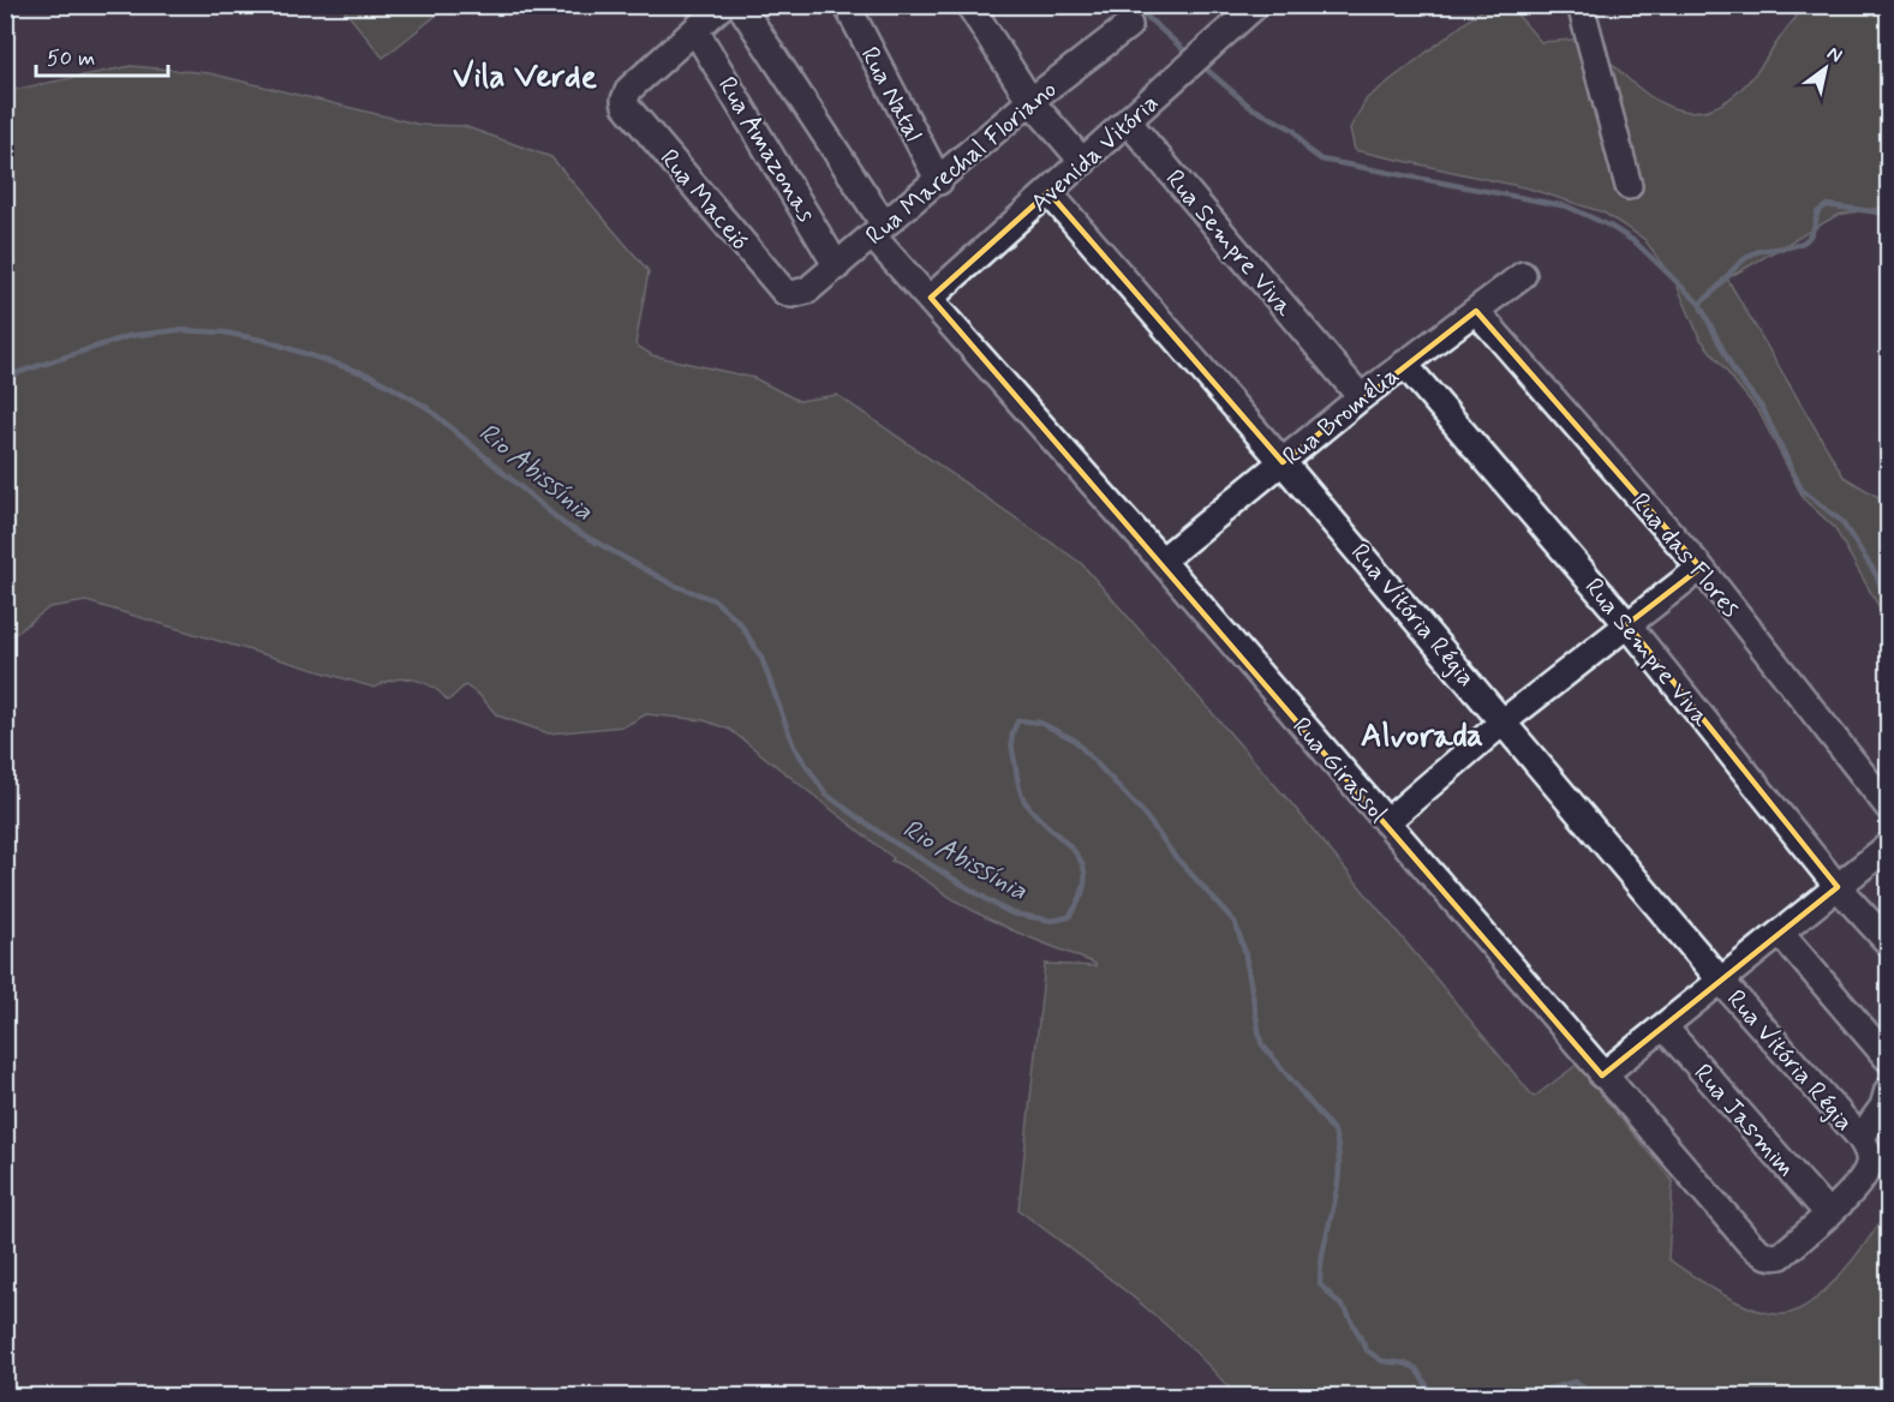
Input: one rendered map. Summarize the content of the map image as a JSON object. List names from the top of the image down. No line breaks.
{"streets":{"street":["Rua Natal","Rua Amazonas","Avenida Vitória","Rua Marechal Floriano","Rua Maceió","Rua Sempre Viva","Rua Bromélia","Rua das Flores","Rua Vitória Régia","Rua Girassol","Rua Jasmim"]},"crossings":[["Rua Natal","Rua Marechal Floriano"],["Rua Amazonas","Rua Marechal Floriano"],["Rua Amazonas","Rua Maceió"],["Avenida Vitória","Rua Sempre Viva"],["Avenida Vitória","Rua Vitória Régia"],["Avenida Vitória","Rua Girassol"],["Rua Marechal Floriano","Rua Maceió"],["Rua Marechal Floriano","Rua Girassol"],["Rua Sempre Viva","Rua Bromélia"],["Rua Bromélia","Rua das Flores"],["Rua Bromélia","Rua Vitória Régia"],["Rua Bromélia","Rua Girassol"],["Rua Girassol","Rua Jasmim"]],"districts":["Vila Verde","Alvorada"],"water":["Rio Abissínia"],"scale_bar":"50 m","north":"top right"}
